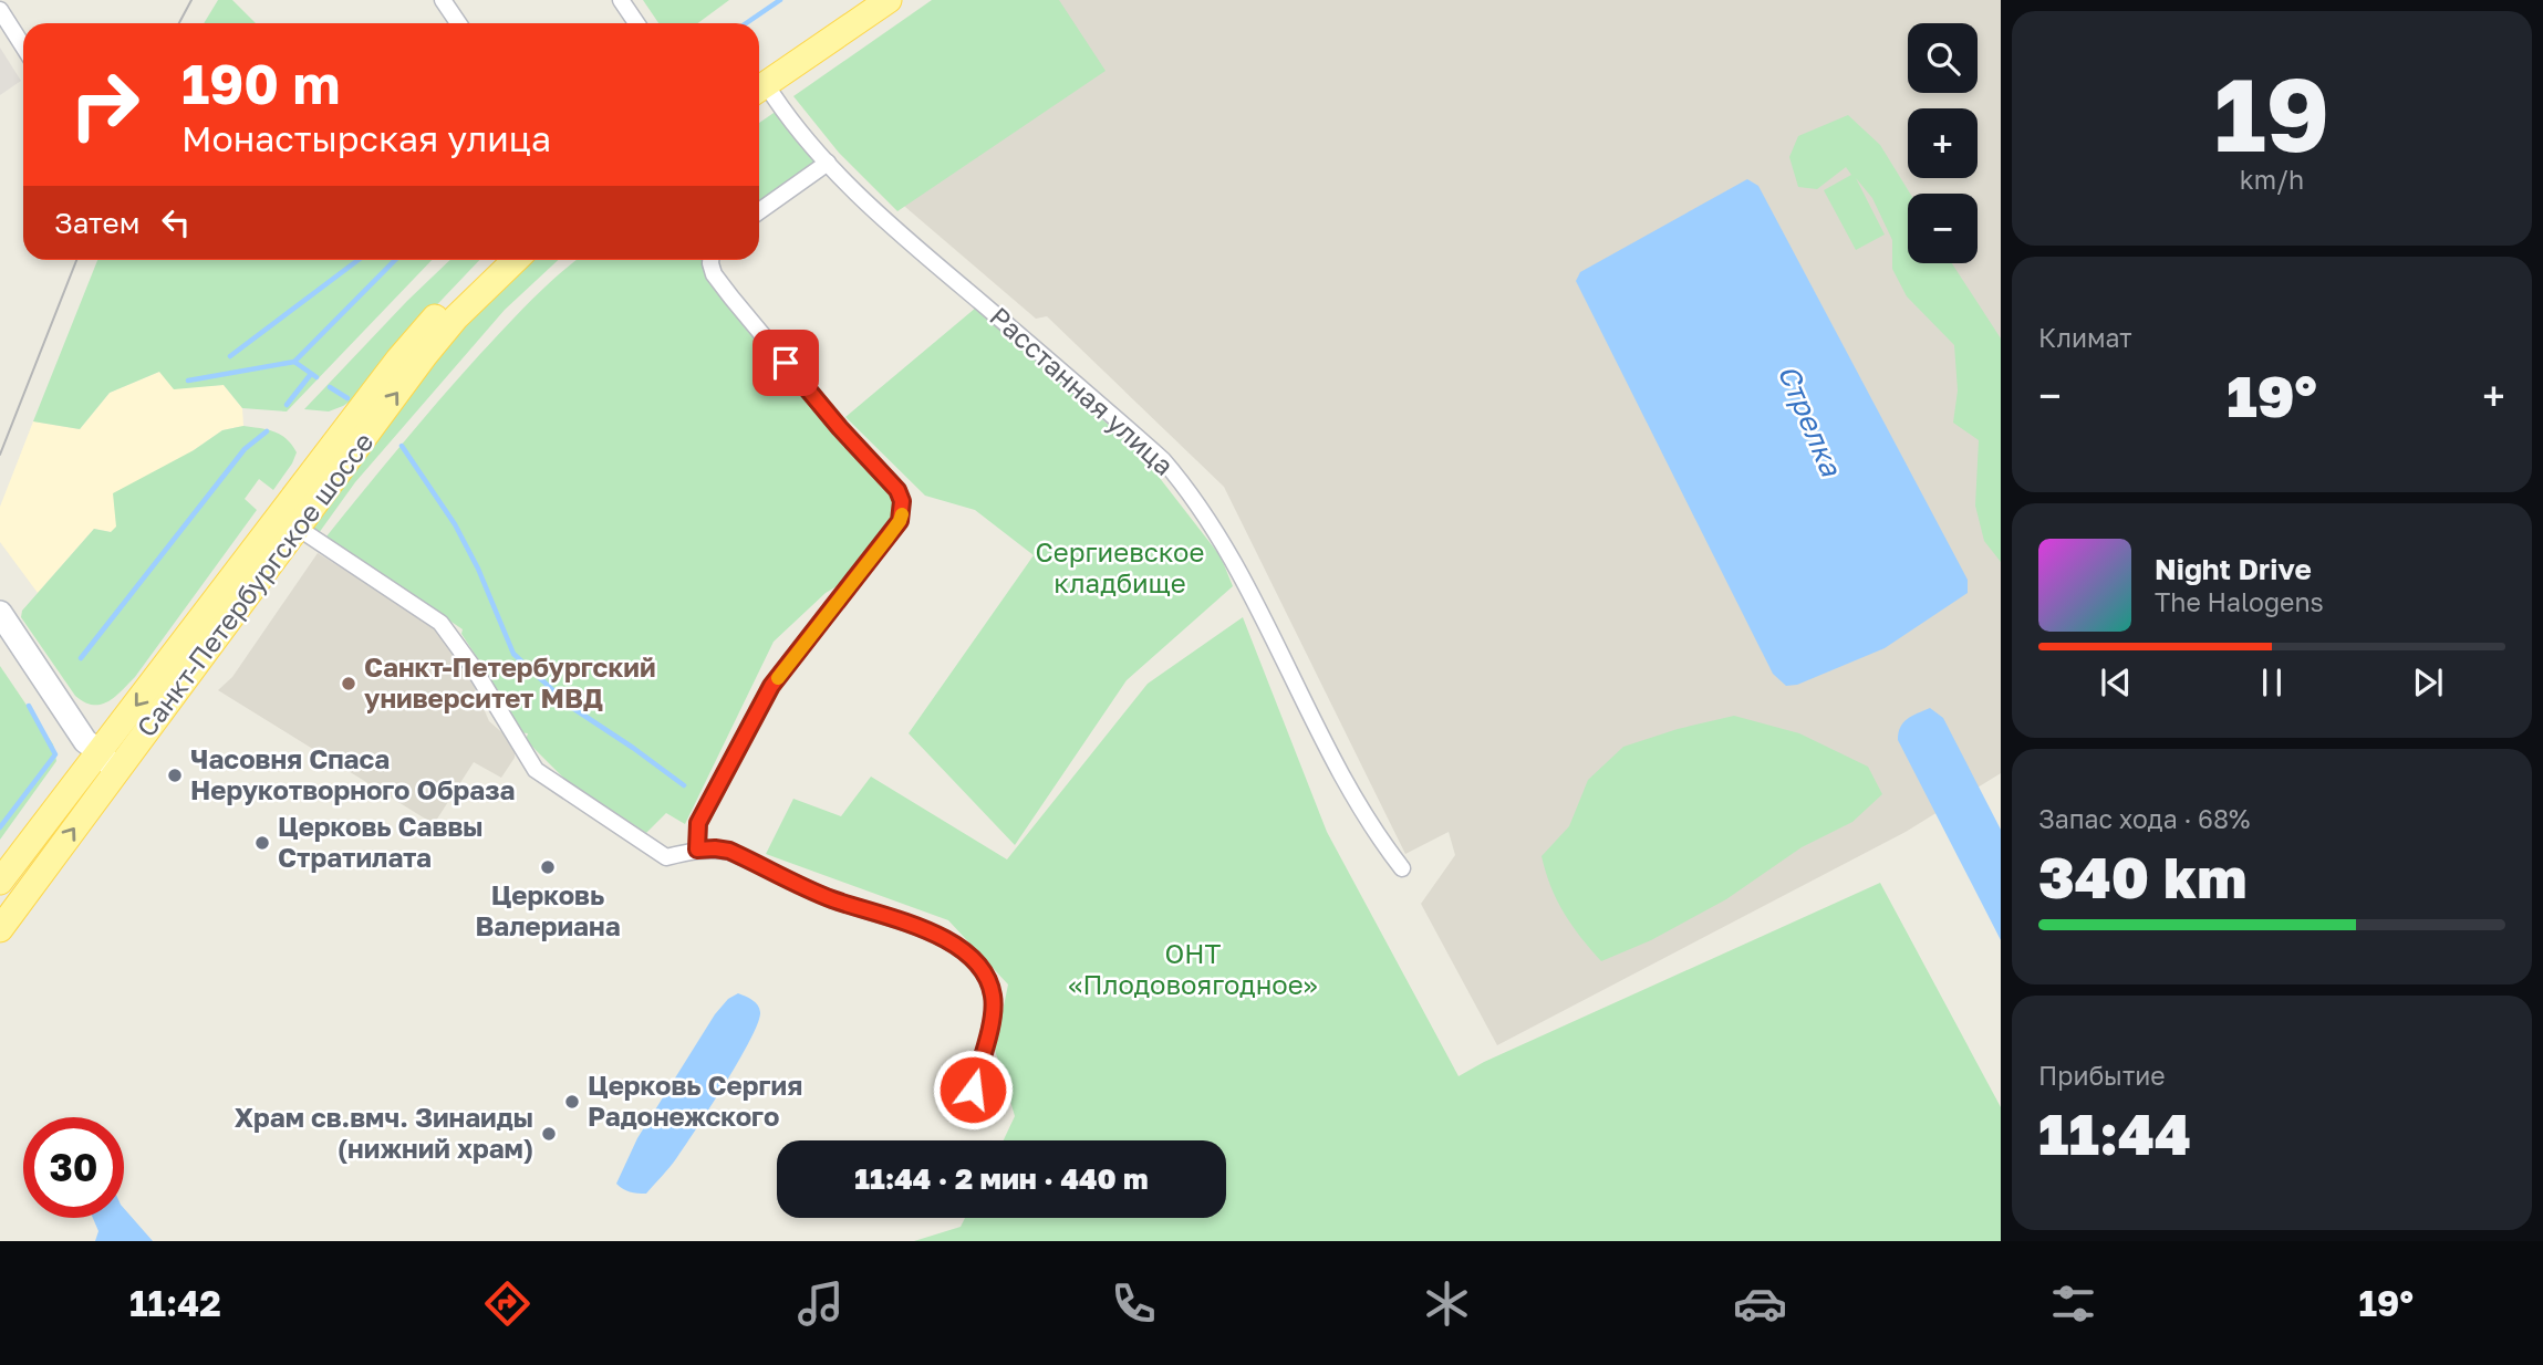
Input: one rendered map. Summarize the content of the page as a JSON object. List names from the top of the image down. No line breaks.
{"streets":{"main road":["Санкт-Петербургское шоссе"],"street":["Расстанная улица"]},"water":["Стрелка"],"parks":["Сергиевское кладбище","ОНТ «Плодовоягодное»"],"places":["Санкт-Петербургский университет МВД","Часовня Спаса Нерукотворного Образа","Церковь Саввы Стратилата","Церковь Валериана","Церковь Сергия Радонежского","Храм св.вмч. Зинаиды (нижний храм)"],"page":{"tile":[["19","km/h"],"Климат",["Запас хода · 68%","340 km"],["Прибытие","11:44"]],"map_buttons":["+","−"],"turn":["190 m","Монастырская улица"],"then":"Затем","heat":["−","19°","+"],"song":["Night Drive","The Halogens"],"limit":"30","trip":"11:44 · 2 мин · 440 m","tabs":["11:42","19°"]}}
